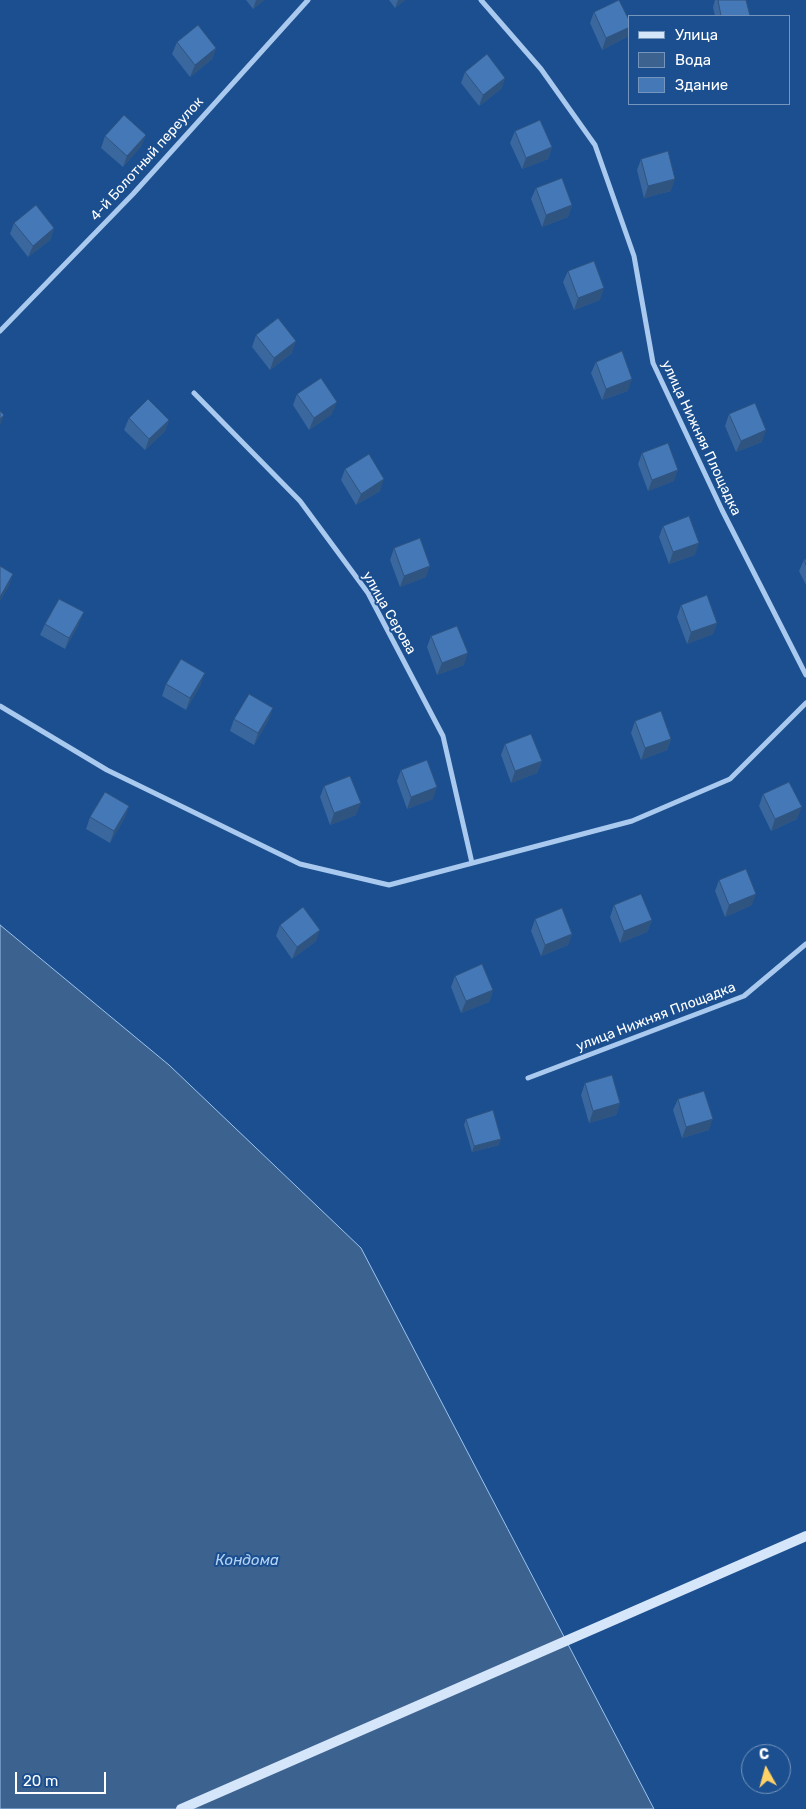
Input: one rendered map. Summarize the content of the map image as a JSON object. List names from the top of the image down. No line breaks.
{"streets":{"street":["4-й Болотный переулок","улица Нижняя Площадка","улица Серова"]},"water":["Кондома"],"legend":["Улица","Вода","Здание"],"scale_bar":"20 m","north":"top"}
